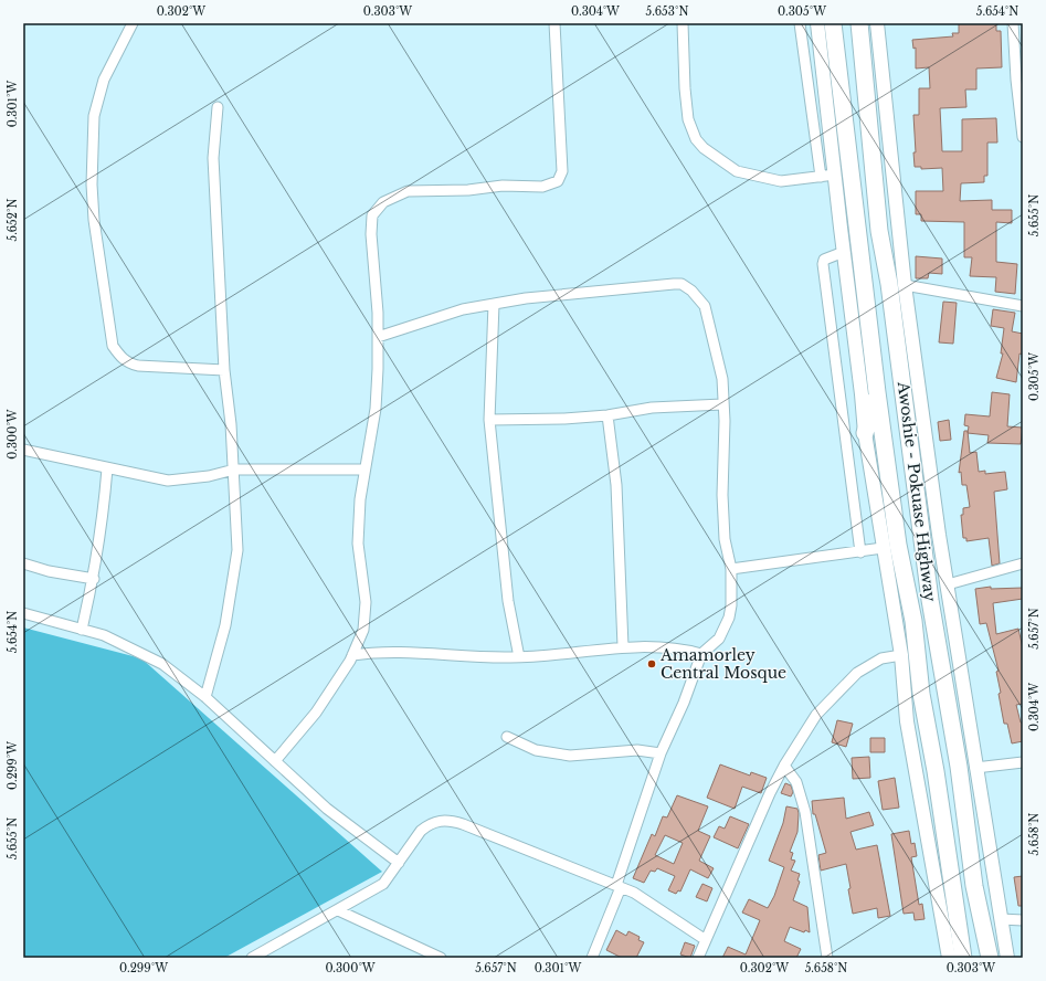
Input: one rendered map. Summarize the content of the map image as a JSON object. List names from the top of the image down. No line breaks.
{"streets":{"main road":["Awoshie - Pokuase Highway"]},"places":["Amamorley Central Mosque"],"coordinates":["0.302°W","0.303°W","0.304°W","5.653°N","0.305°W","5.654°N","0.301°W","5.655°N","5.652°N","0.300°W","5.657°N","0.299°W","5.658°N"]}
